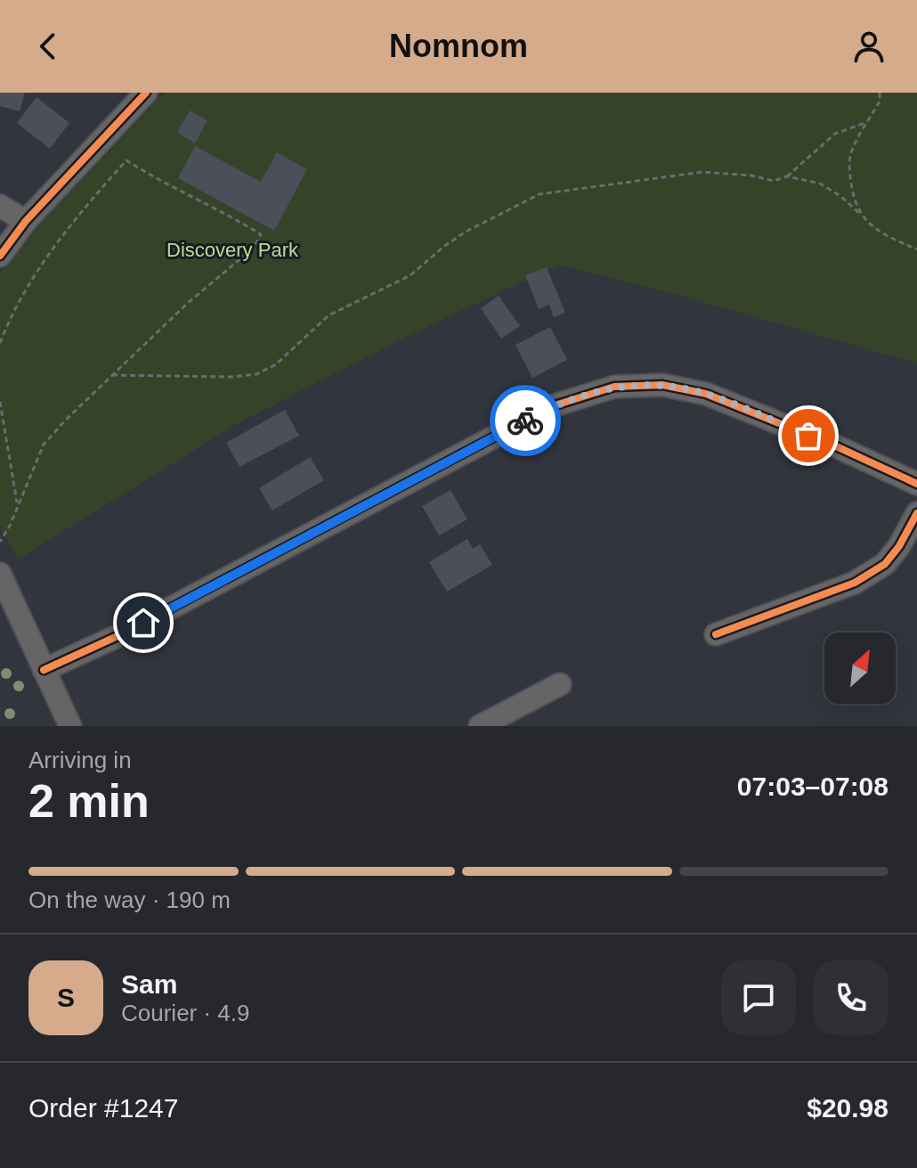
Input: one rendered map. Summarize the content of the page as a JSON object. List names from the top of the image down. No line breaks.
{"parks":["Discovery Park"],"north":"top right","page":{"header":"Nomnom","heading":["2 min","Arriving in","07:03–07:08"],"panel":["Sam","Courier · 4.9","Order #1247","$20.98"],"bar":"On the way · 190 m","round":"S"}}
